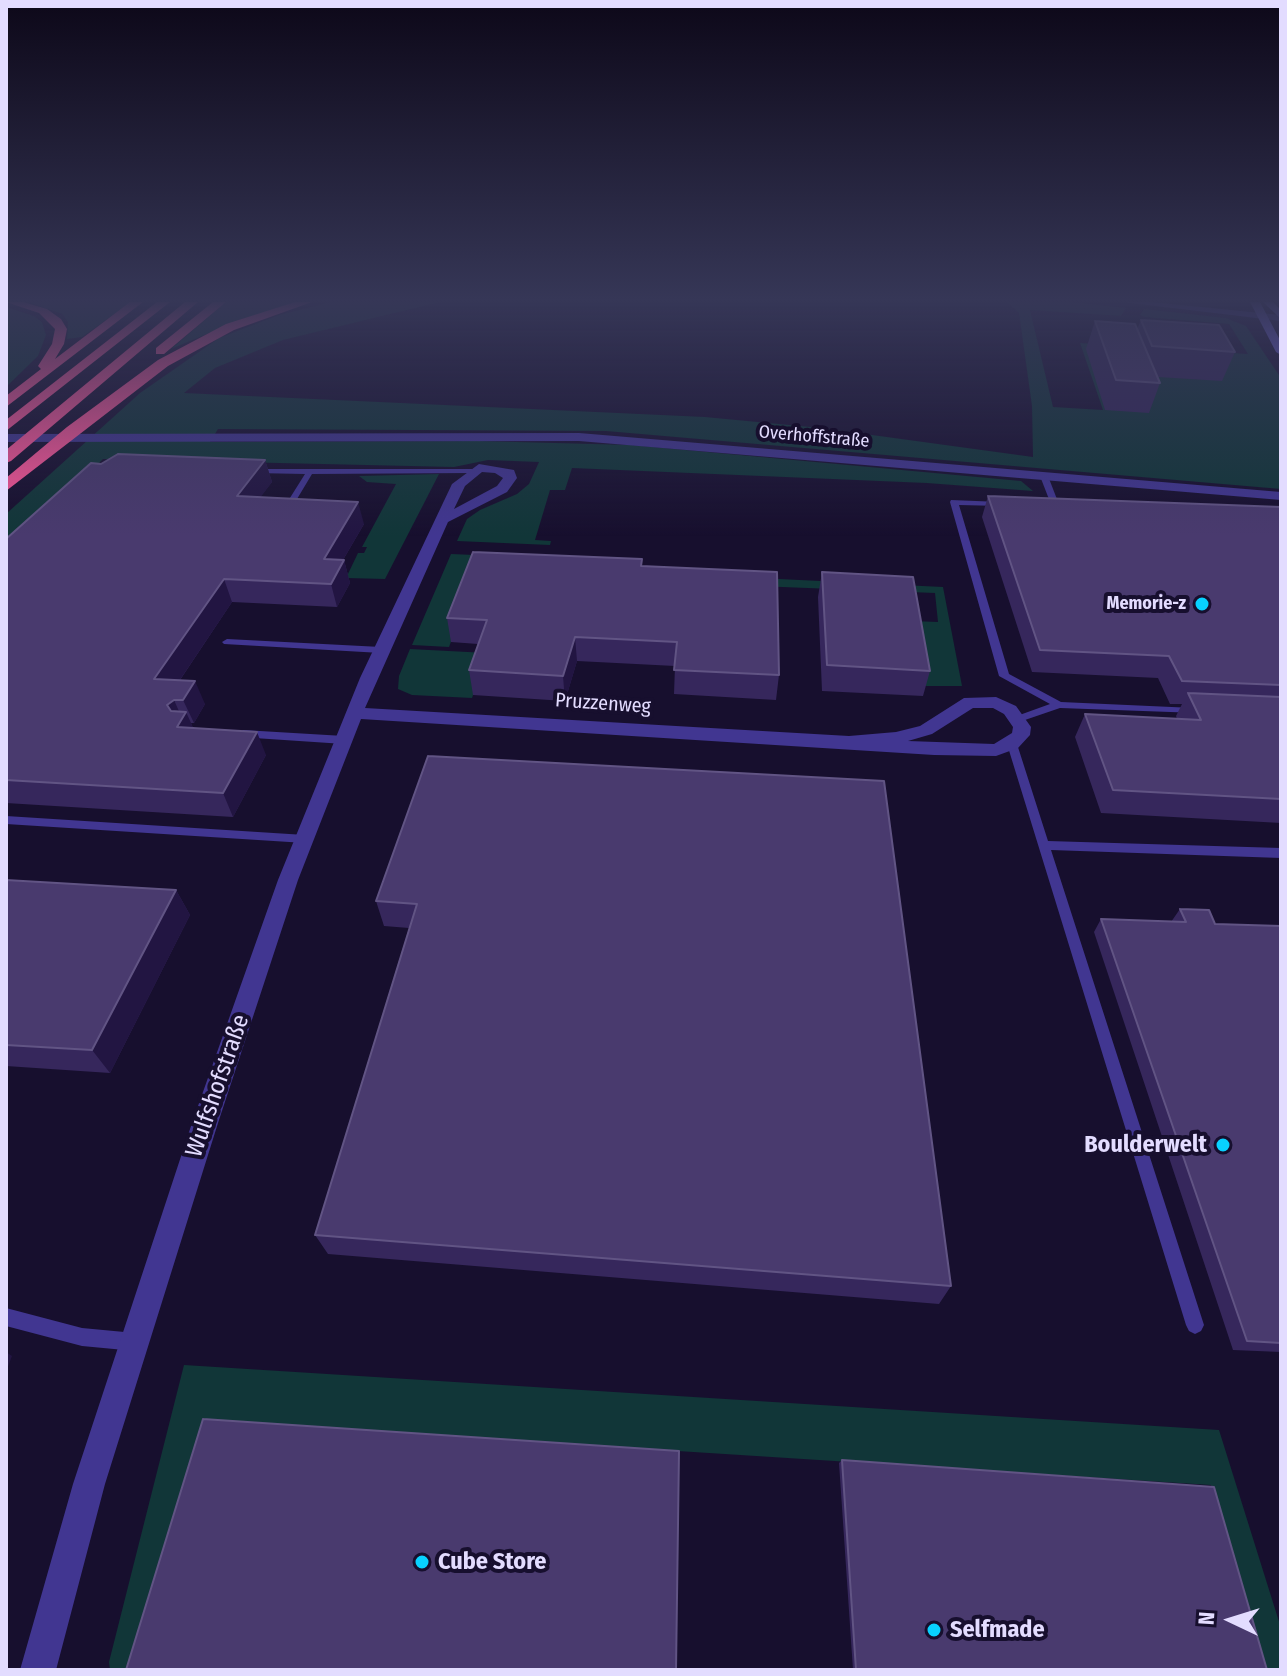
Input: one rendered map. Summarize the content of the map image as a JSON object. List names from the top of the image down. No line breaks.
{"streets":{"street":["Overhoffstraße","Pruzzenweg","Wulfshofstraße"]},"crossings":[["Pruzzenweg","Wulfshofstraße"]],"places":["Memorie-z","Boulderwelt","Cube Store","Selfmade"],"north":"left"}
